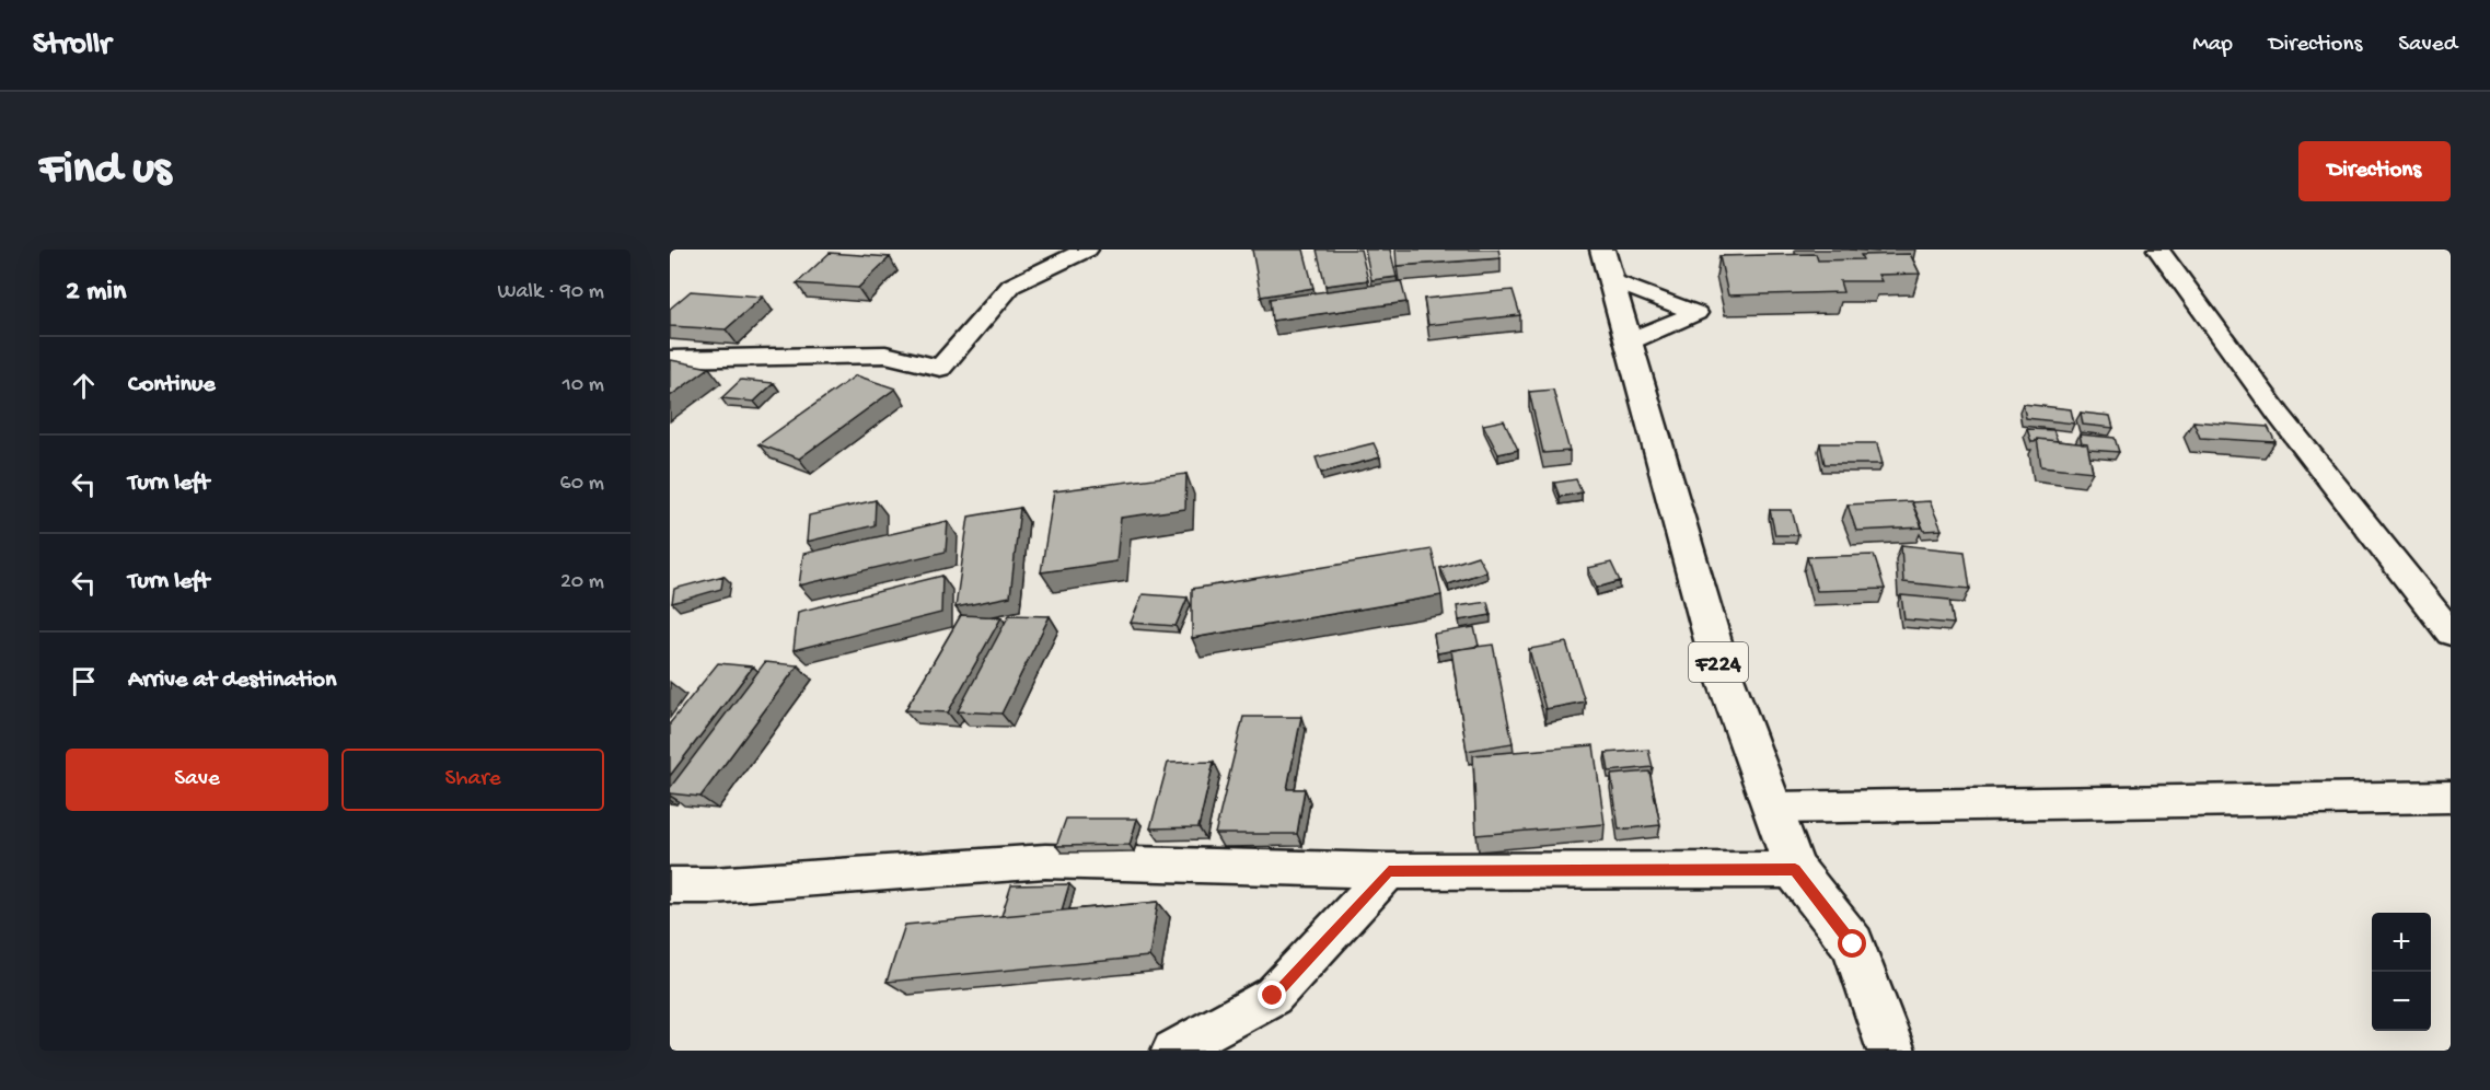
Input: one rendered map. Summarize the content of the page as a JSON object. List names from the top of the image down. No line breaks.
{"streets":{"main road":["F224"]},"page":{"header":"Strollr","nav":["Map","Directions","Saved"],"buttons":["Directions",["Save","Share"]],"title":"Find us","heading":["2 min","Walk · 90 m"],"list":[["Continue","10 m"],["Turn left","60 m"],["Turn left","20 m"],"Arrive at destination"],"map_buttons":["+","−"]}}
